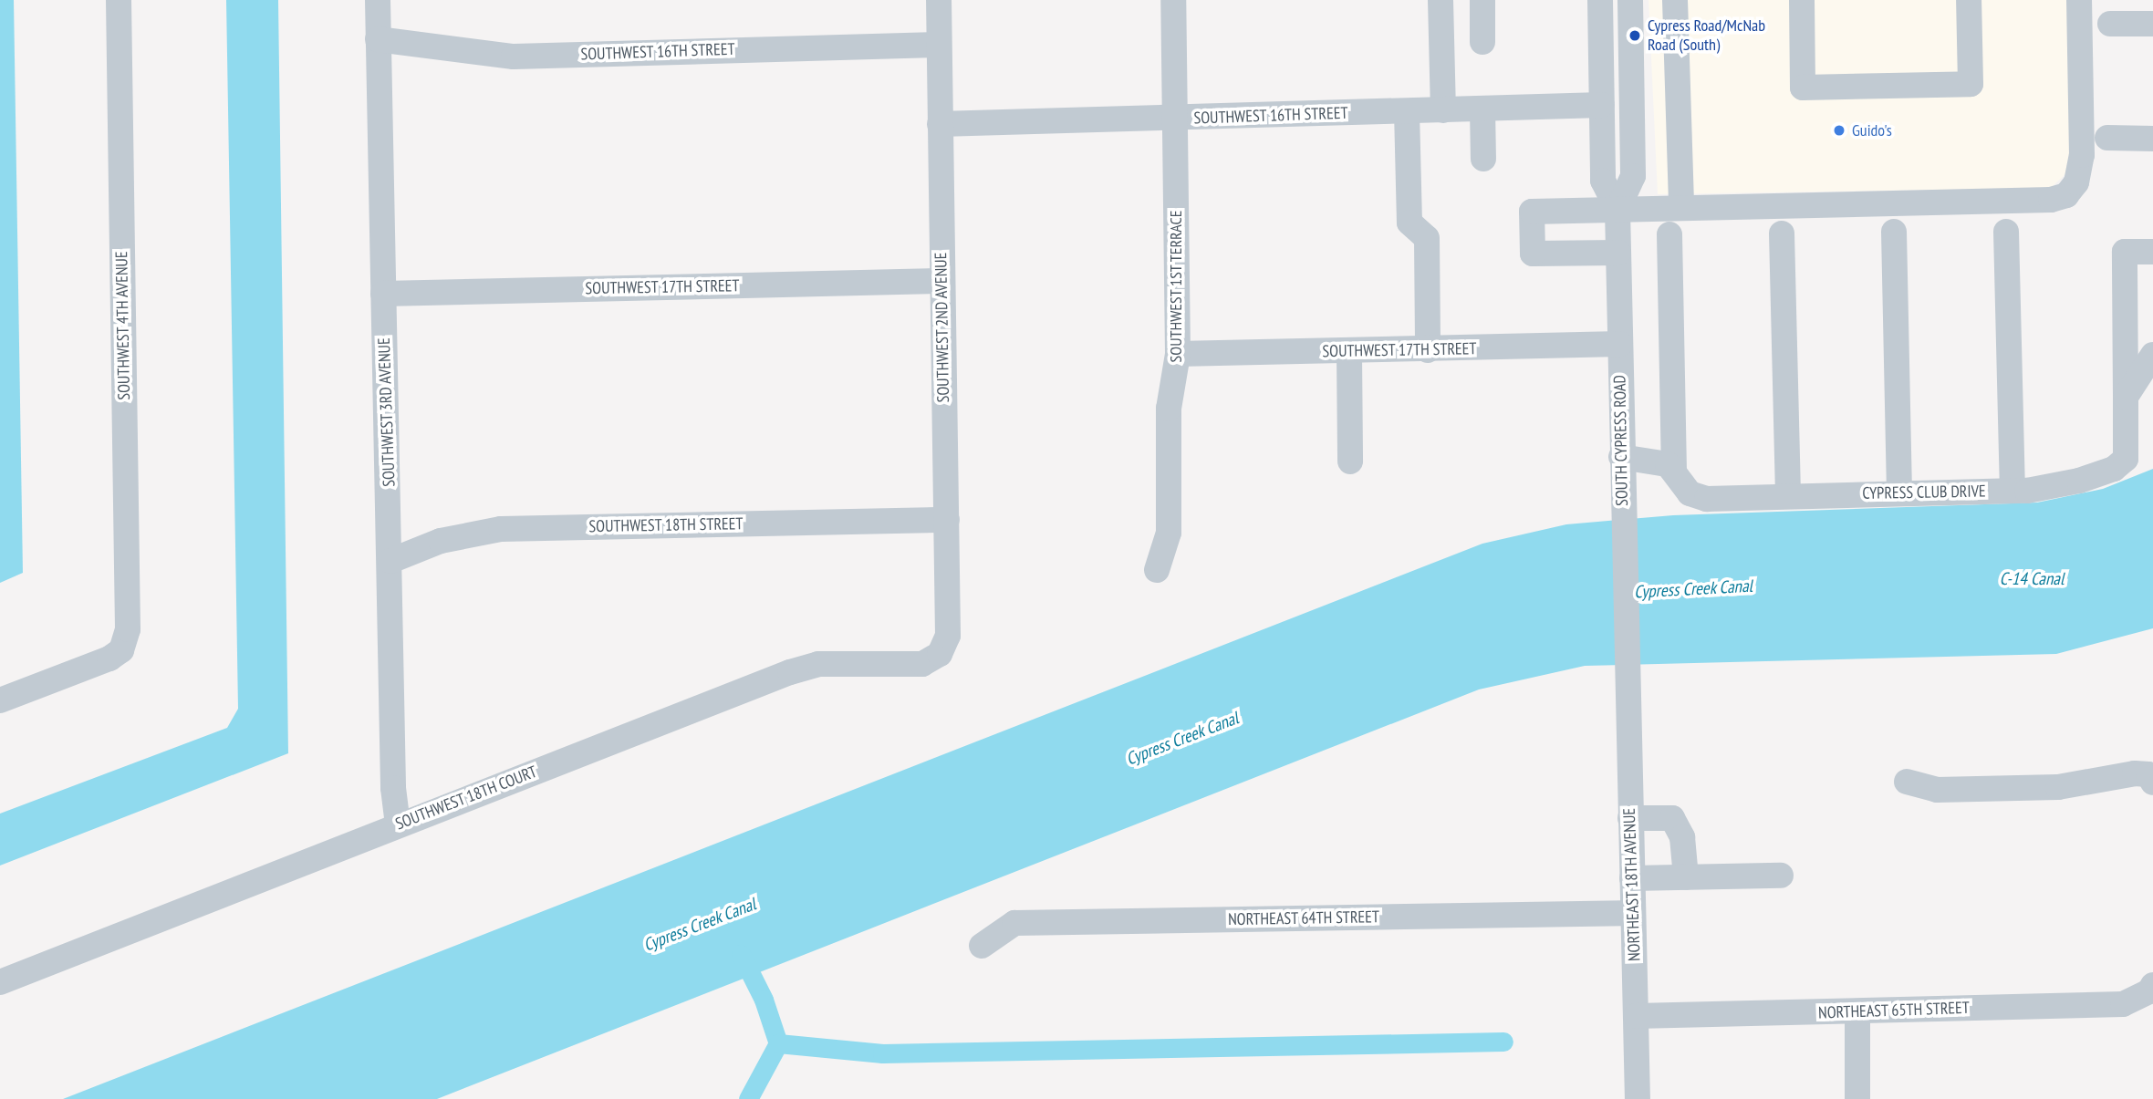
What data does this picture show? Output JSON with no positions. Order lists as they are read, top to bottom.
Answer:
{
  "streets": {
    "street": [
      "SOUTHWEST 16TH STREET",
      "SOUTHWEST 1ST TERRACE",
      "SOUTHWEST 17TH STREET",
      "SOUTHWEST 4TH AVENUE",
      "SOUTHWEST 2ND AVENUE",
      "SOUTHWEST 3RD AVENUE",
      "SOUTH CYPRESS ROAD",
      "CYPRESS CLUB DRIVE",
      "SOUTHWEST 18TH STREET",
      "SOUTHWEST 18TH COURT",
      "NORTHEAST 18TH AVENUE",
      "NORTHEAST 64TH STREET",
      "NORTHEAST 65TH STREET"
    ]
  },
  "crossings": [
    ["SOUTHWEST 16TH STREET", "SOUTHWEST 1ST TERRACE"],
    ["SOUTHWEST 16TH STREET", "SOUTHWEST 2ND AVENUE"],
    ["SOUTHWEST 16TH STREET", "SOUTHWEST 3RD AVENUE"],
    ["SOUTHWEST 16TH STREET", "SOUTH CYPRESS ROAD"],
    ["SOUTHWEST 1ST TERRACE", "SOUTHWEST 17TH STREET"],
    ["SOUTHWEST 17TH STREET", "SOUTHWEST 2ND AVENUE"],
    ["SOUTHWEST 17TH STREET", "SOUTHWEST 3RD AVENUE"],
    ["SOUTHWEST 17TH STREET", "SOUTH CYPRESS ROAD"],
    ["SOUTHWEST 2ND AVENUE", "SOUTHWEST 18TH STREET"],
    ["SOUTHWEST 2ND AVENUE", "SOUTHWEST 18TH COURT"],
    ["SOUTHWEST 3RD AVENUE", "SOUTHWEST 18TH STREET"],
    ["SOUTHWEST 3RD AVENUE", "SOUTHWEST 18TH COURT"],
    ["SOUTH CYPRESS ROAD", "CYPRESS CLUB DRIVE"],
    ["SOUTH CYPRESS ROAD", "NORTHEAST 18TH AVENUE"],
    ["NORTHEAST 18TH AVENUE", "NORTHEAST 64TH STREET"],
    ["NORTHEAST 18TH AVENUE", "NORTHEAST 65TH STREET"]
  ],
  "water": ["C-14 Canal", "Cypress Creek Canal"],
  "places": ["Cypress Road/McNab Road (South)", "Guido's"]
}
